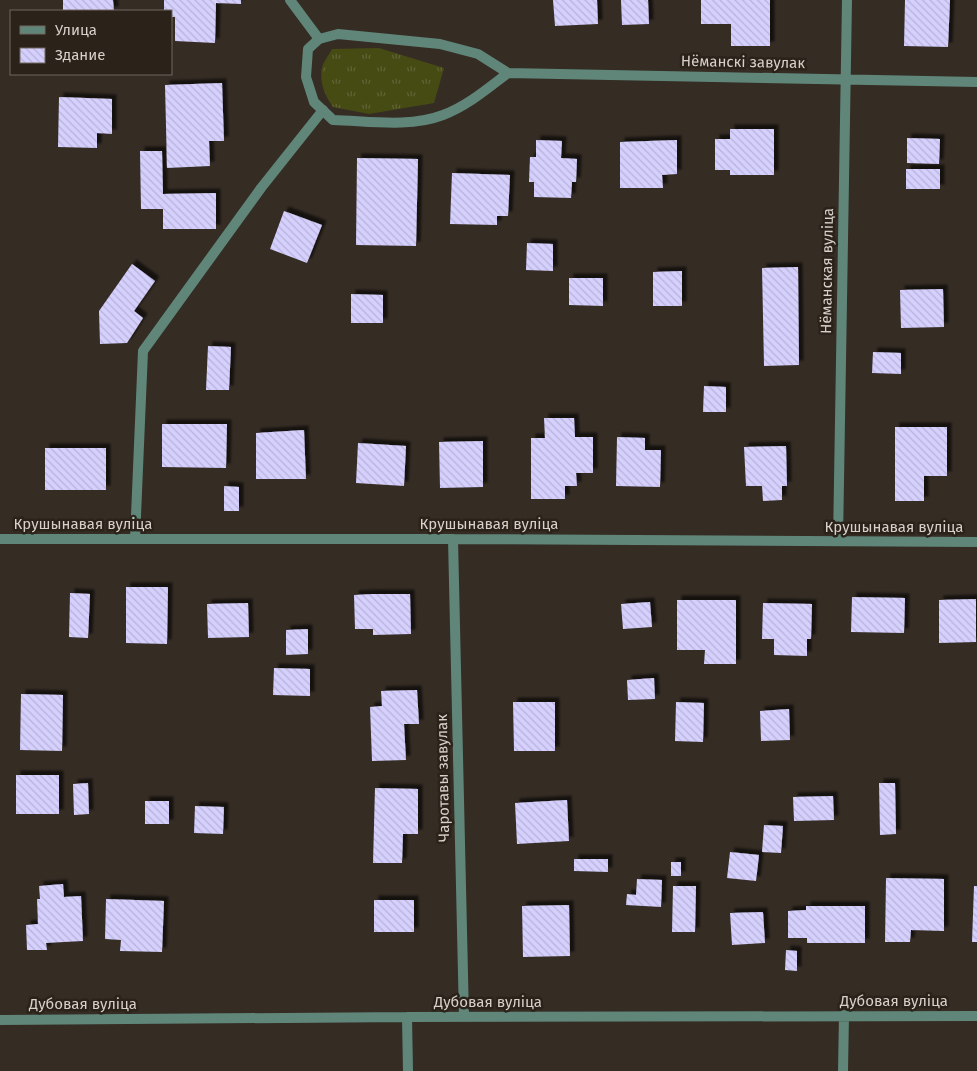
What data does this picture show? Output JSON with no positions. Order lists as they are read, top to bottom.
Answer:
{
  "streets": {
    "street": [
      "Нёманскі завулак",
      "Нёманская вуліца",
      "Крушынавая вуліца",
      "Чаротавы завулак",
      "Дубовая вуліца"
    ]
  },
  "crossings": [
    ["Нёманскі завулак", "Нёманская вуліца"],
    ["Нёманская вуліца", "Крушынавая вуліца"],
    ["Крушынавая вуліца", "Чаротавы завулак"],
    ["Чаротавы завулак", "Дубовая вуліца"]
  ],
  "legend": ["Улица", "Здание"]
}
